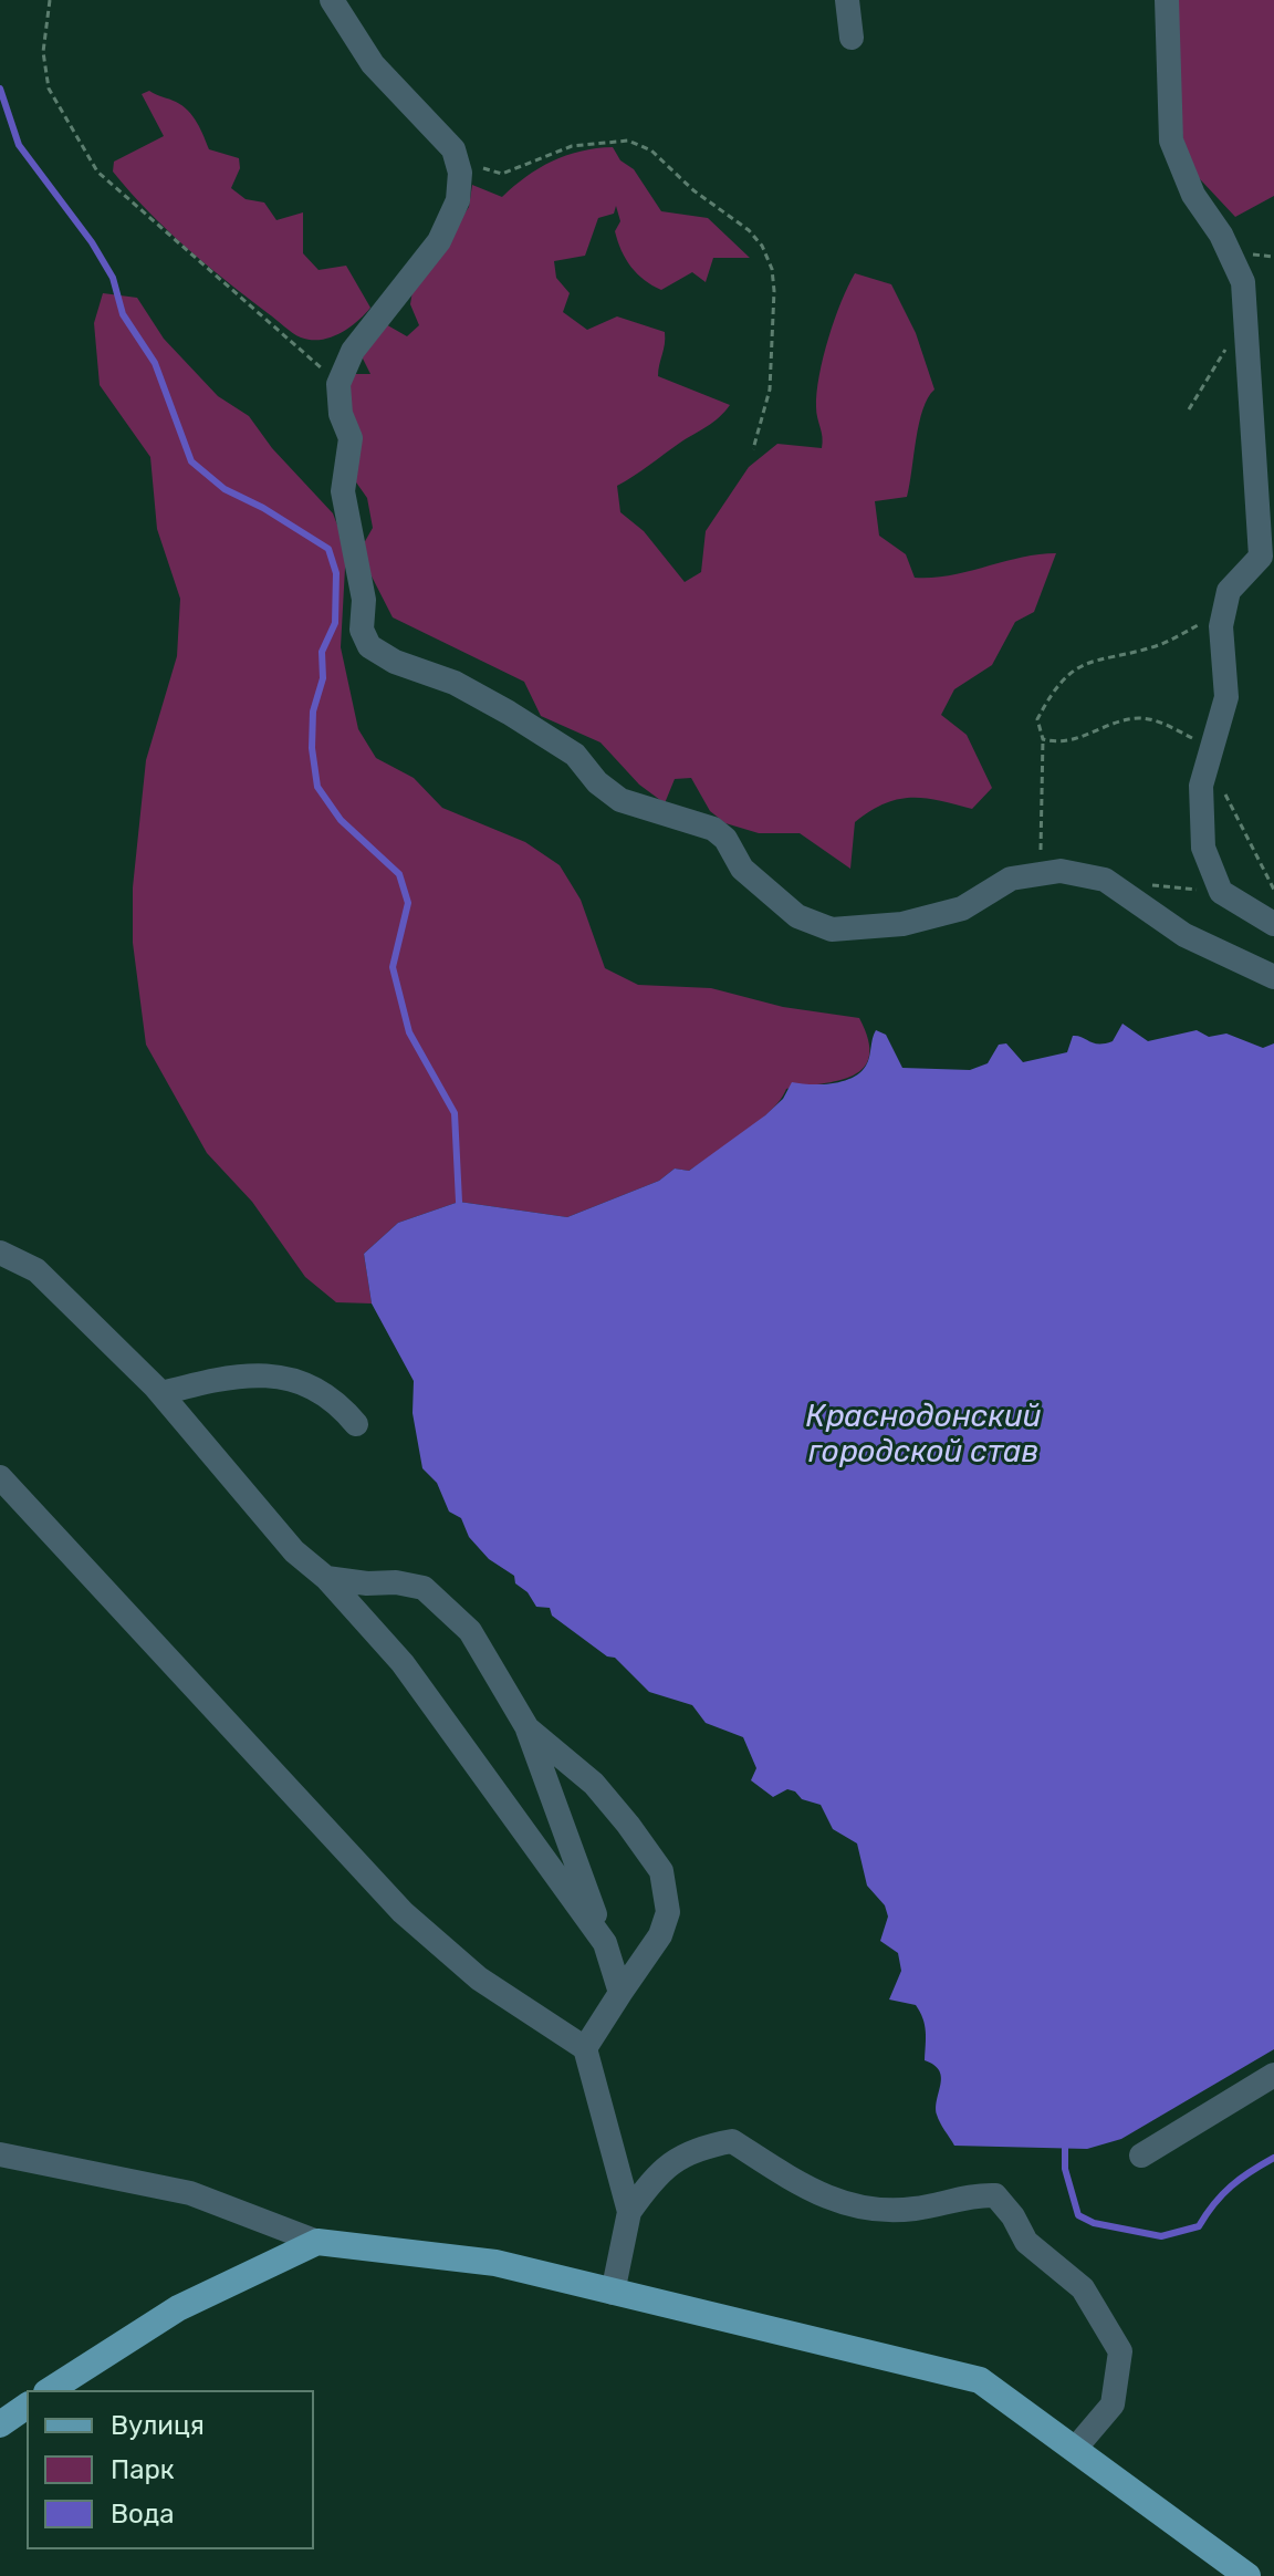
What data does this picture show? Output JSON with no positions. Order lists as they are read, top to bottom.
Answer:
{
  "water": ["Краснодонский городской став"],
  "legend": ["Вулиця", "Парк", "Вода"]
}
